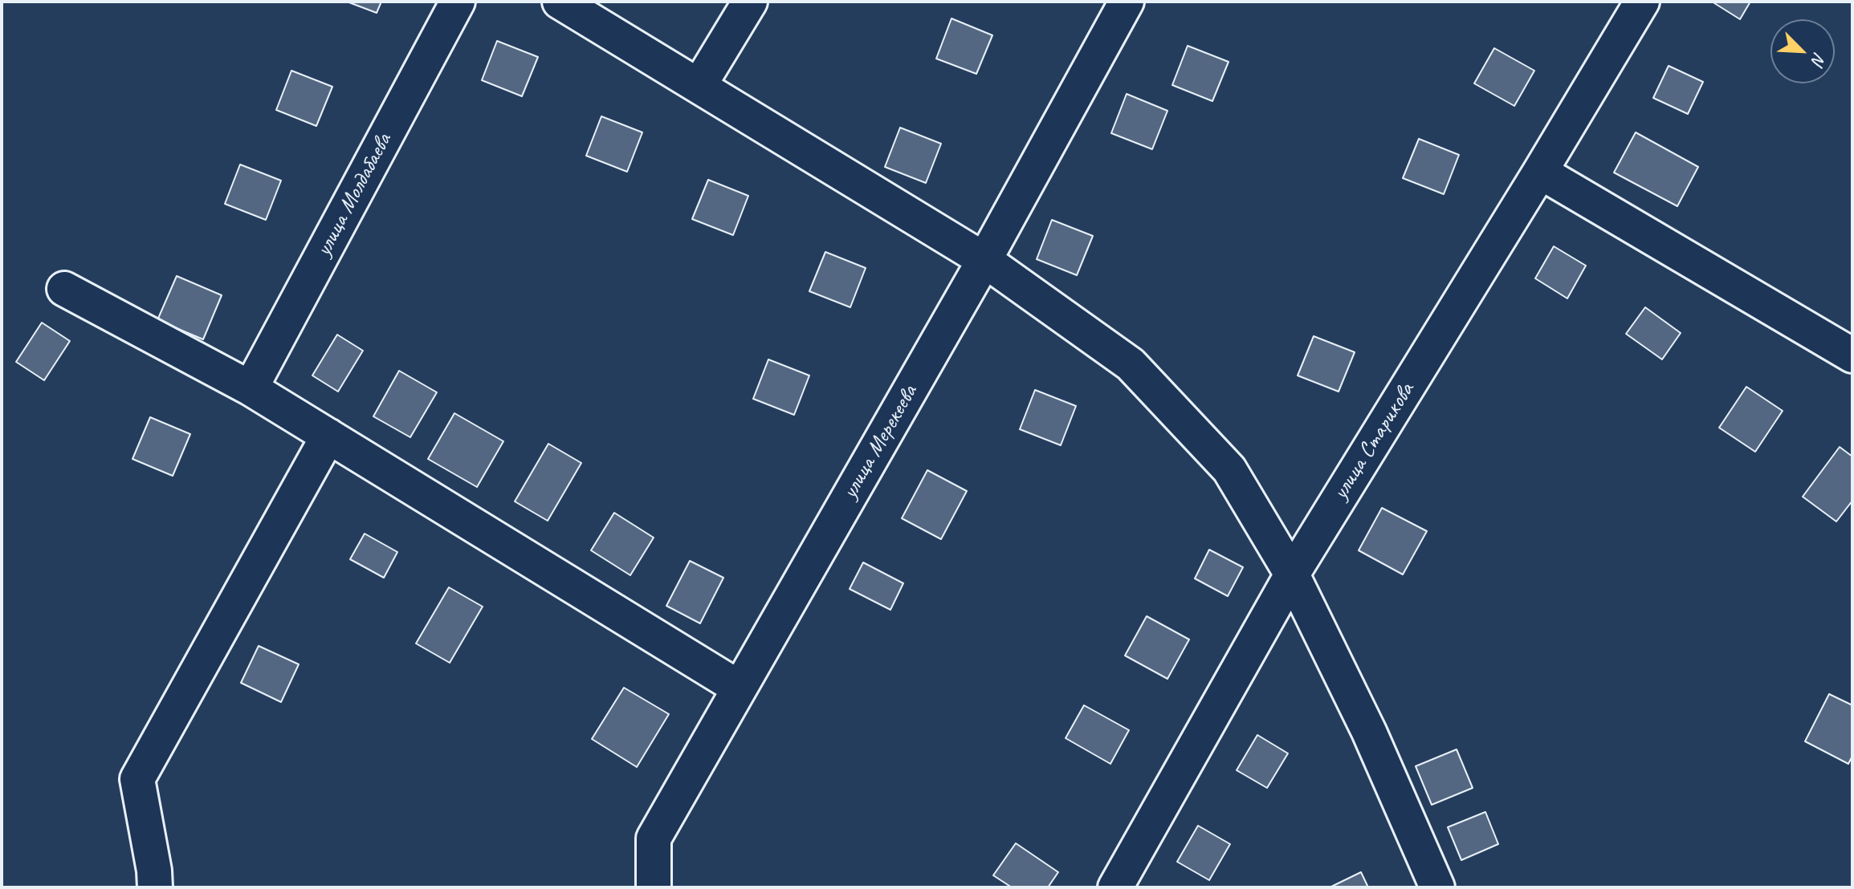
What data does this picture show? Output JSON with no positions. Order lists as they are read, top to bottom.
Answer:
{
  "streets": {
    "street": ["улица Молдабаева", "улица Старикова", "улица Мерекеева"]
  },
  "north": "bottom right"
}
